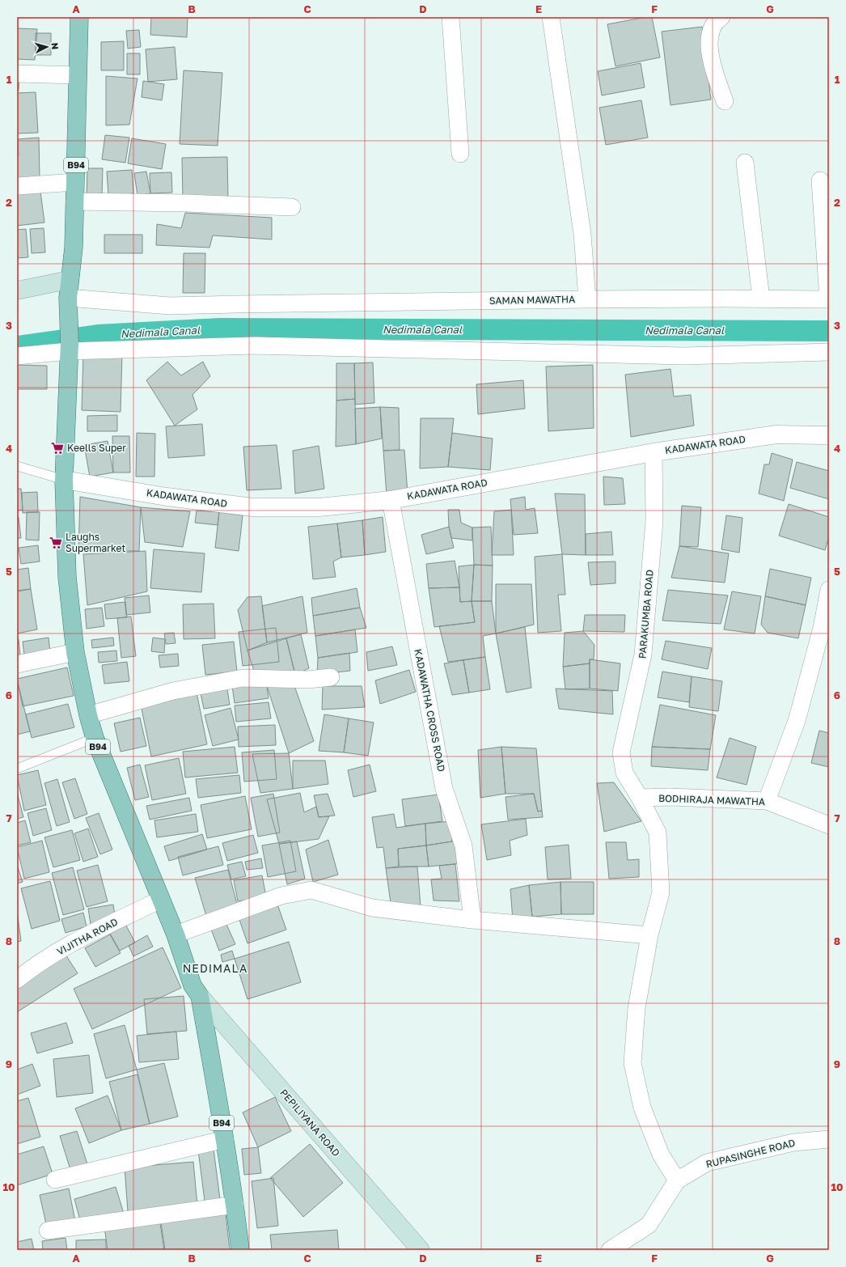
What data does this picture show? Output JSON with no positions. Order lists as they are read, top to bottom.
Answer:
{
  "streets": {
    "main road": ["B94", "PEPILIYANA ROAD"],
    "street": [
      "SAMAN MAWATHA",
      "KADAWATA ROAD",
      "PARAKUMBA ROAD",
      "KADAWATHA CROSS ROAD",
      "BODHIRAJA MAWATHA",
      "VIJITHA ROAD",
      "RUPASINGHE ROAD"
    ]
  },
  "crossings": [
    ["B94", "SAMAN MAWATHA"],
    ["B94", "KADAWATA ROAD"],
    ["B94", "VIJITHA ROAD"],
    ["B94", "PEPILIYANA ROAD"],
    ["KADAWATA ROAD", "PARAKUMBA ROAD"],
    ["KADAWATA ROAD", "KADAWATHA CROSS ROAD"],
    ["PARAKUMBA ROAD", "BODHIRAJA MAWATHA"]
  ],
  "districts": ["NEDIMALA"],
  "water": ["Nedimala Canal"],
  "places": {
    "supermarket": ["Keells Super", "Laughs Supermarket"]
  },
  "north": "right",
  "grid": {
    "columns": [
      "A",
      "B",
      "C",
      "D",
      "E",
      "F",
      "G"
    ],
    "rows": [
      "1",
      "2",
      "3",
      "4",
      "5",
      "6",
      "7",
      "8",
      "9",
      "10"
    ]
  }
}
